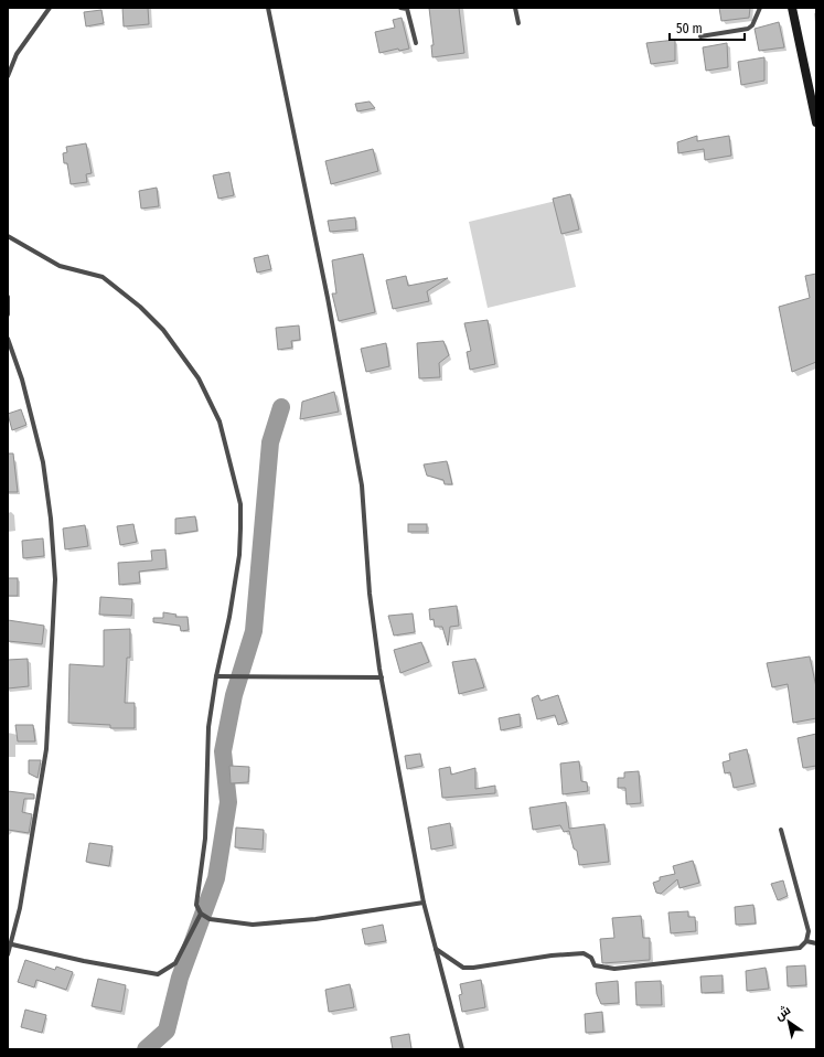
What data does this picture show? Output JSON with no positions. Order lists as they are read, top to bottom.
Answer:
{
  "scale_bar": "50 m",
  "north": "top left"
}
